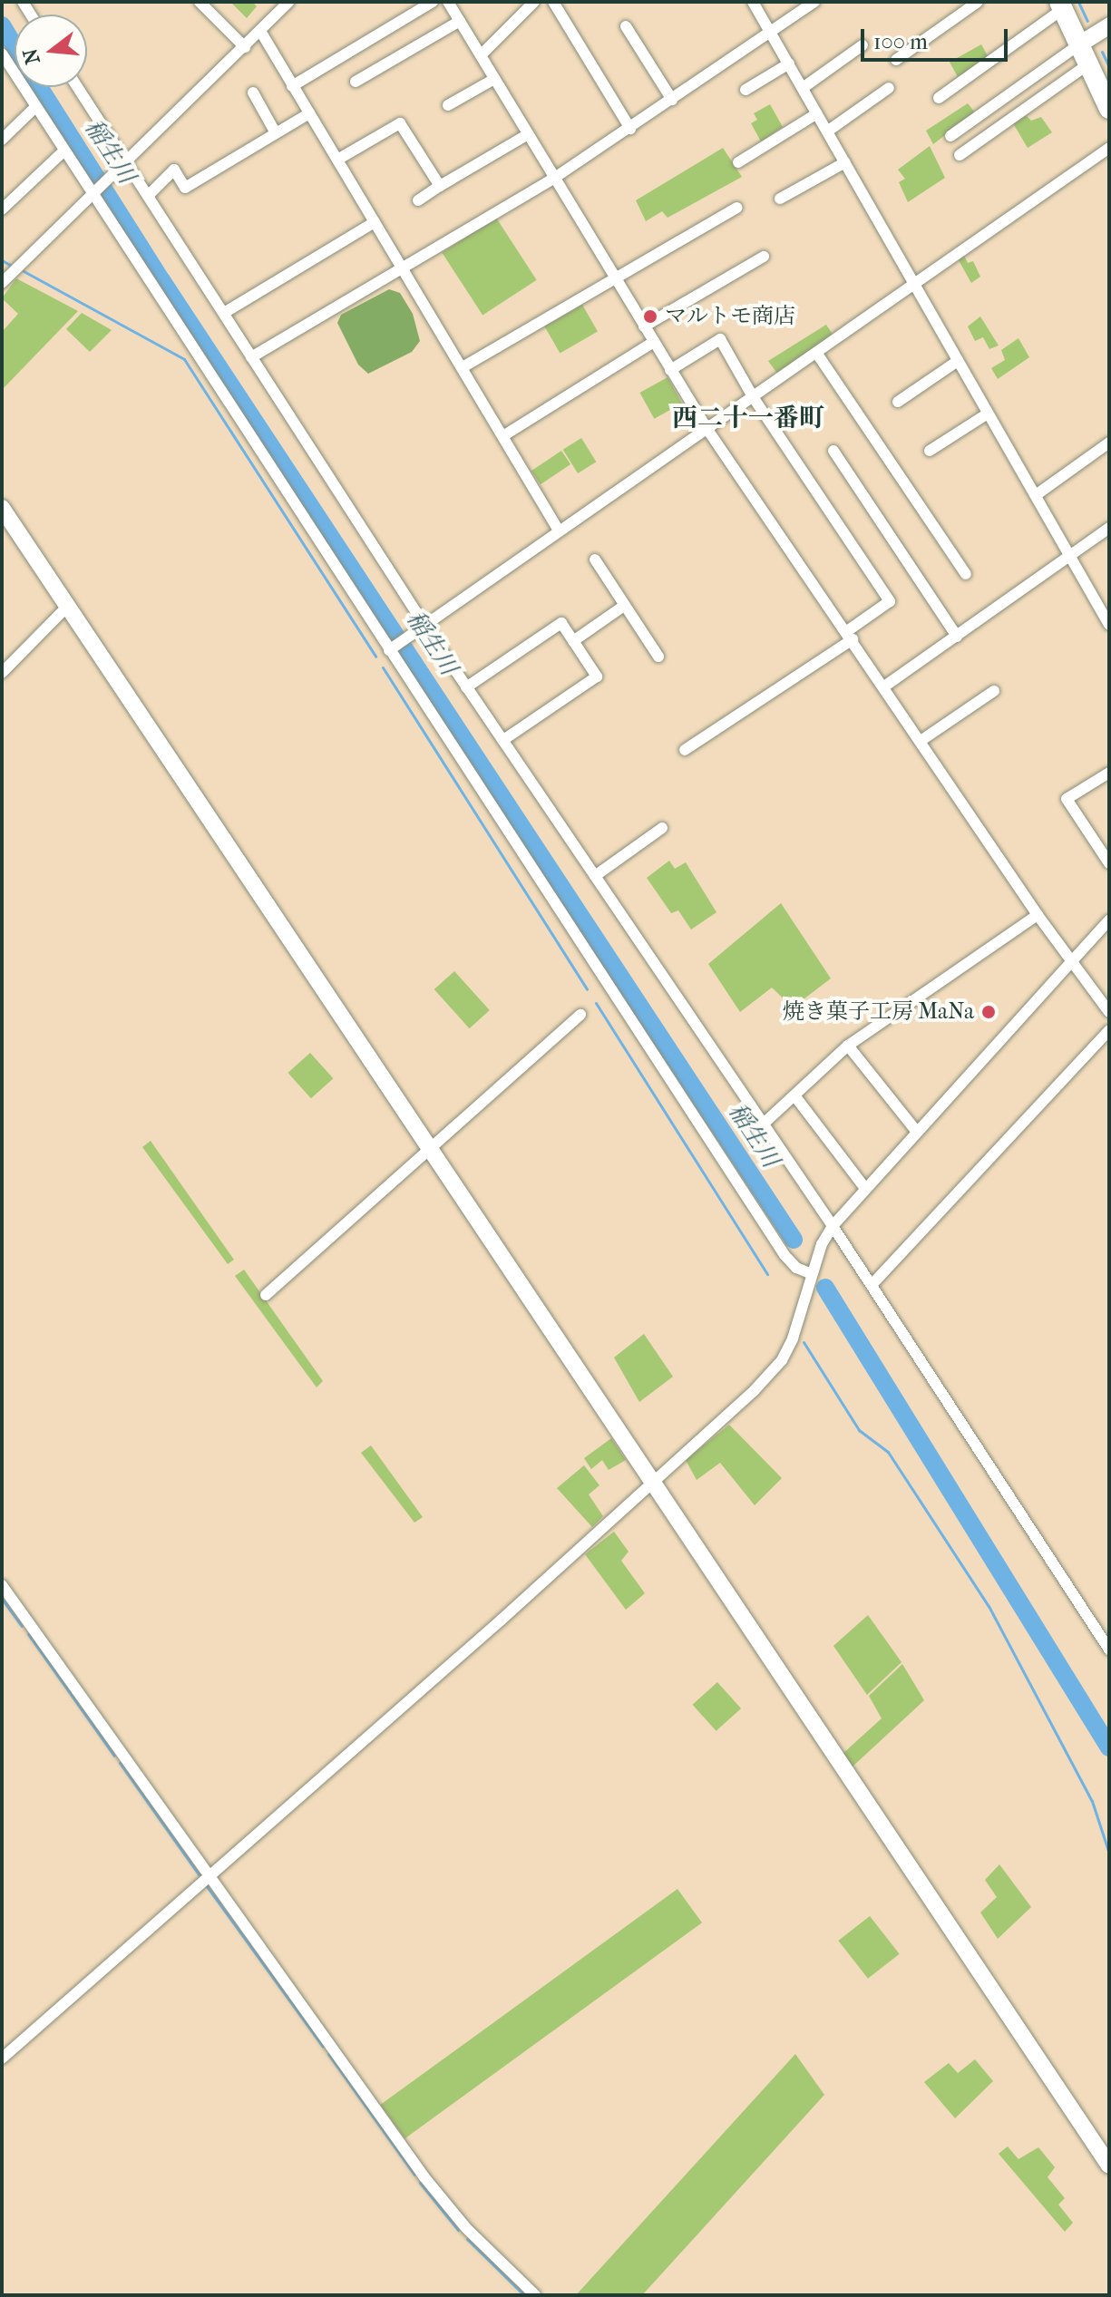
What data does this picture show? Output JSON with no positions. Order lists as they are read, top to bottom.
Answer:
{
  "districts": ["西二十一番町"],
  "water": ["稲生川"],
  "places": ["マルトモ商店", "焼き菓子工房 MaNa"],
  "scale_bar": "100 m",
  "north": "left"
}
